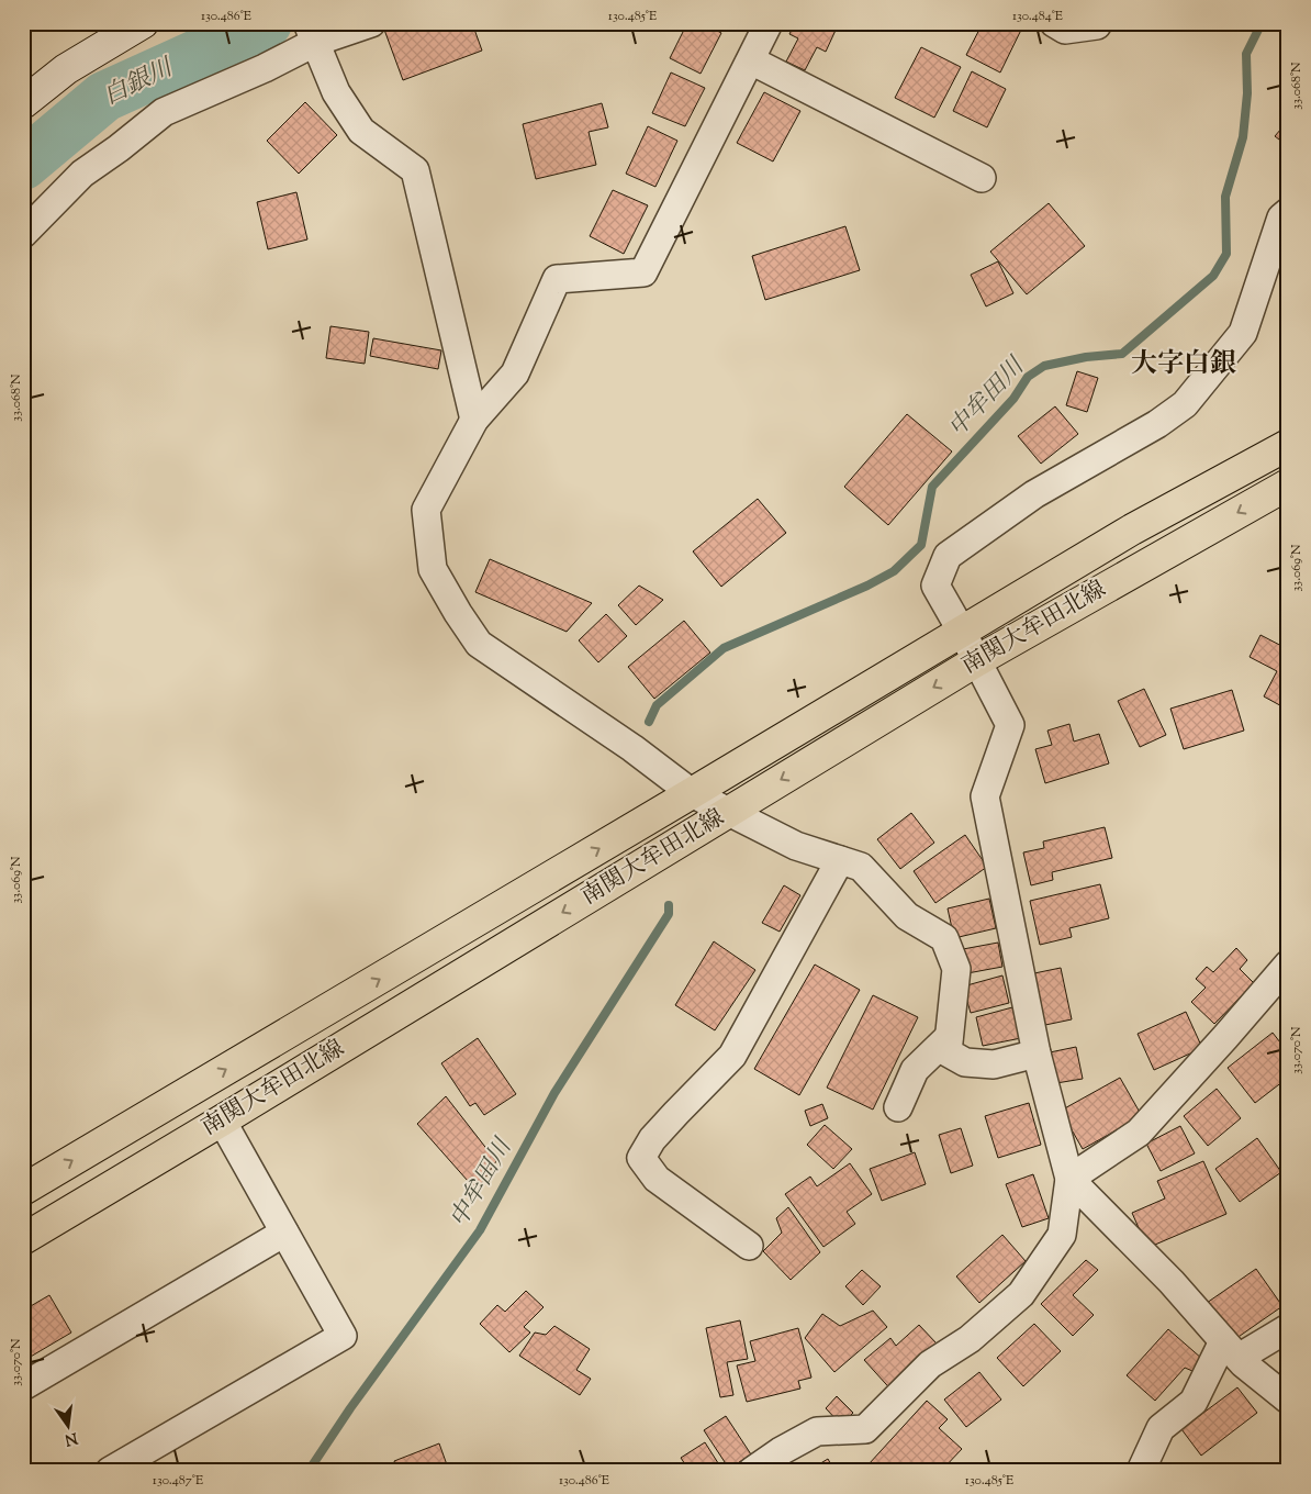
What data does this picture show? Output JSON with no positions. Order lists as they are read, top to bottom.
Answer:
{
  "streets": {
    "main road": ["南関大牟田北線"]
  },
  "districts": ["大字白銀"],
  "water": ["白銀川", "中牟田川"],
  "north": "bottom",
  "coordinates": [
    "130.486°E",
    "130.485°E",
    "130.484°E",
    "33.068°N",
    "33.069°N",
    "33.070°N",
    "130.487°E"
  ]
}
